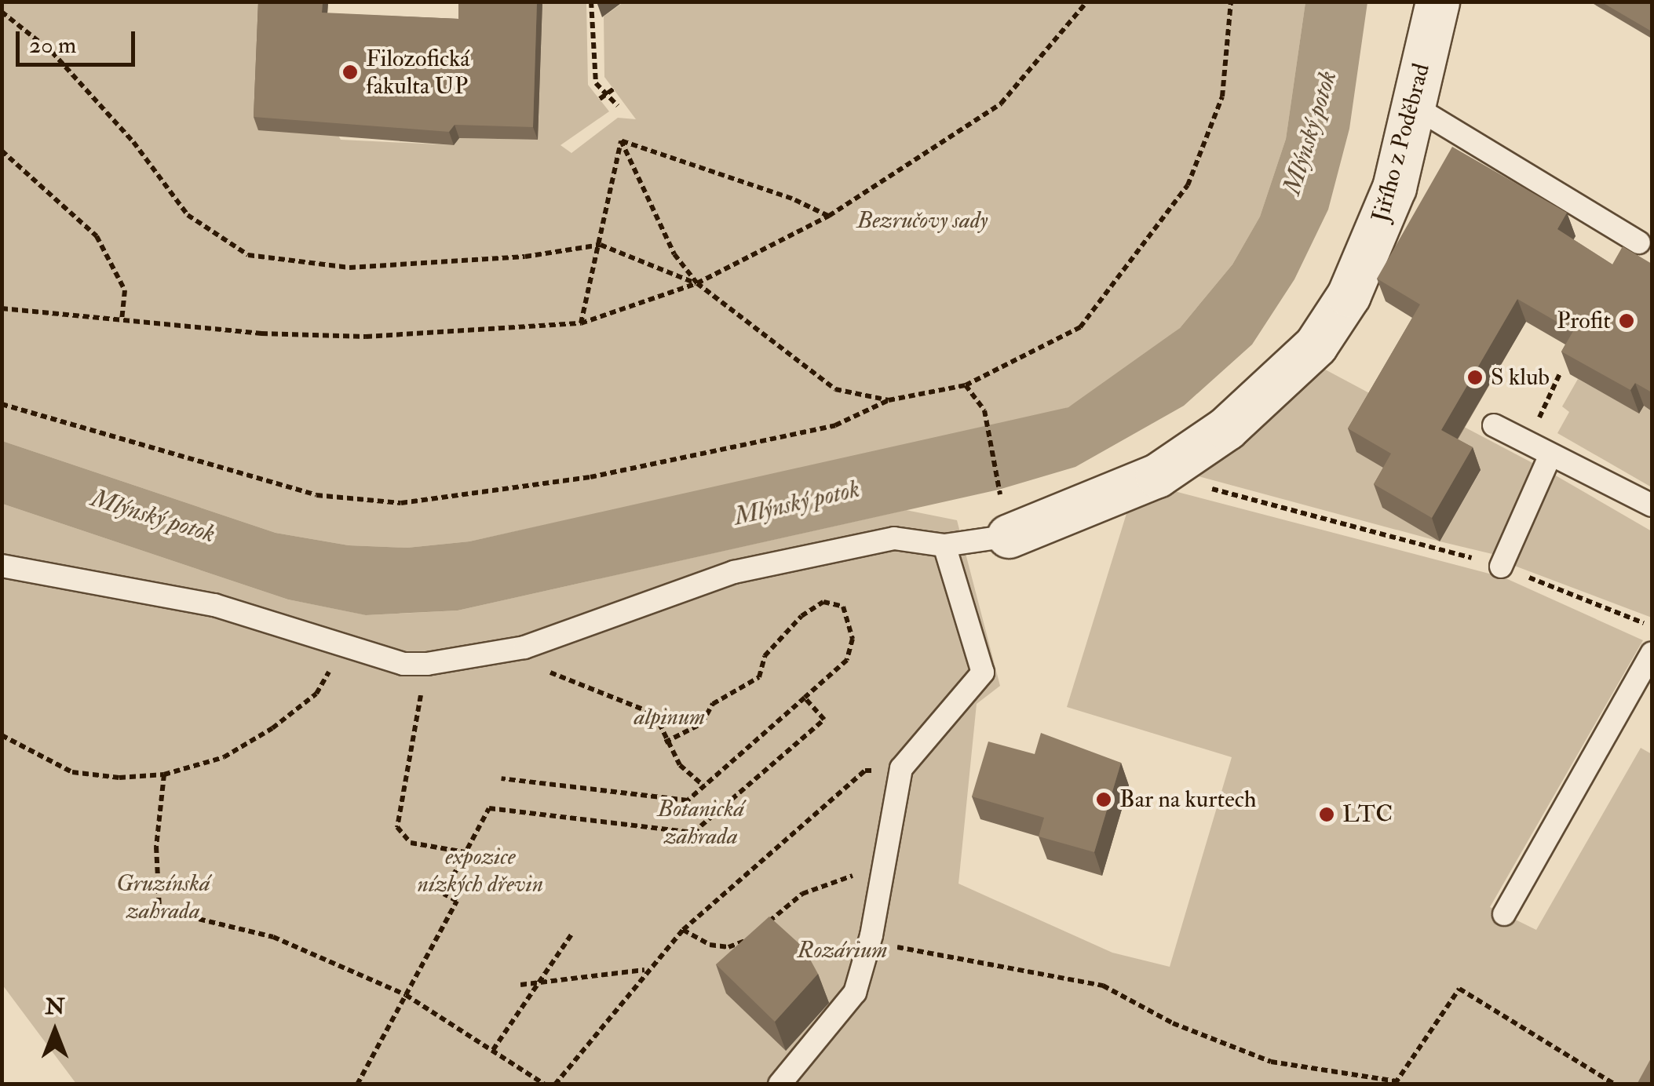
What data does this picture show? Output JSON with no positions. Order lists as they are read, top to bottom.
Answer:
{
  "streets": {
    "street": ["Jiřího z Poděbrad"]
  },
  "water": ["Mlýnský potok"],
  "parks": [
    "Bezručovy sady",
    "alpinum",
    "Botanická zahrada",
    "expozice nízkých dřevin",
    "Gruzínská zahrada",
    "Rozárium"
  ],
  "places": [
    "Filozofická fakulta UP",
    "Profit",
    "S klub",
    "Bar na kurtech",
    "LTC"
  ],
  "scale_bar": "20 m",
  "north": "top"
}
